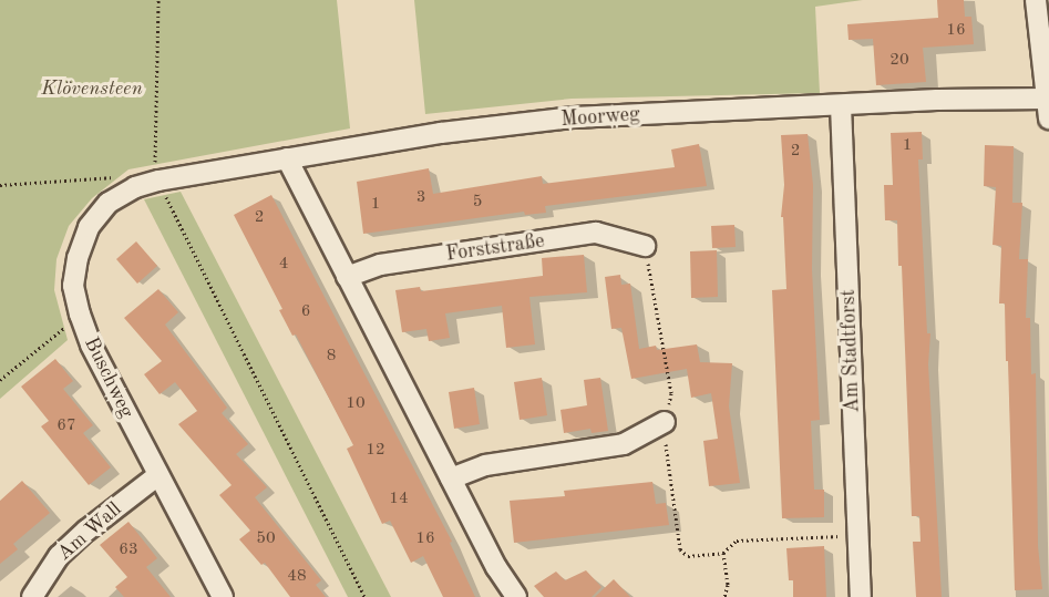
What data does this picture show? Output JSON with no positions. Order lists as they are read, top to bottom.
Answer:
{
  "streets": {
    "street": [
      "Moorweg",
      "Forststraße",
      "Am Stadtforst",
      "Buschweg",
      "Am Wall"
    ]
  },
  "crossings": [
    ["Moorweg", "Am Stadtforst"],
    ["Moorweg", "Buschweg"],
    ["Buschweg", "Am Wall"]
  ],
  "parks": ["Klövensteen"],
  "house_numbers": [
    "16",
    "20",
    "1",
    "2",
    "3",
    "5",
    "1",
    "2",
    "4",
    "6",
    "8",
    "10",
    "67",
    "12",
    "14",
    "50",
    "16",
    "63",
    "48"
  ]
}
